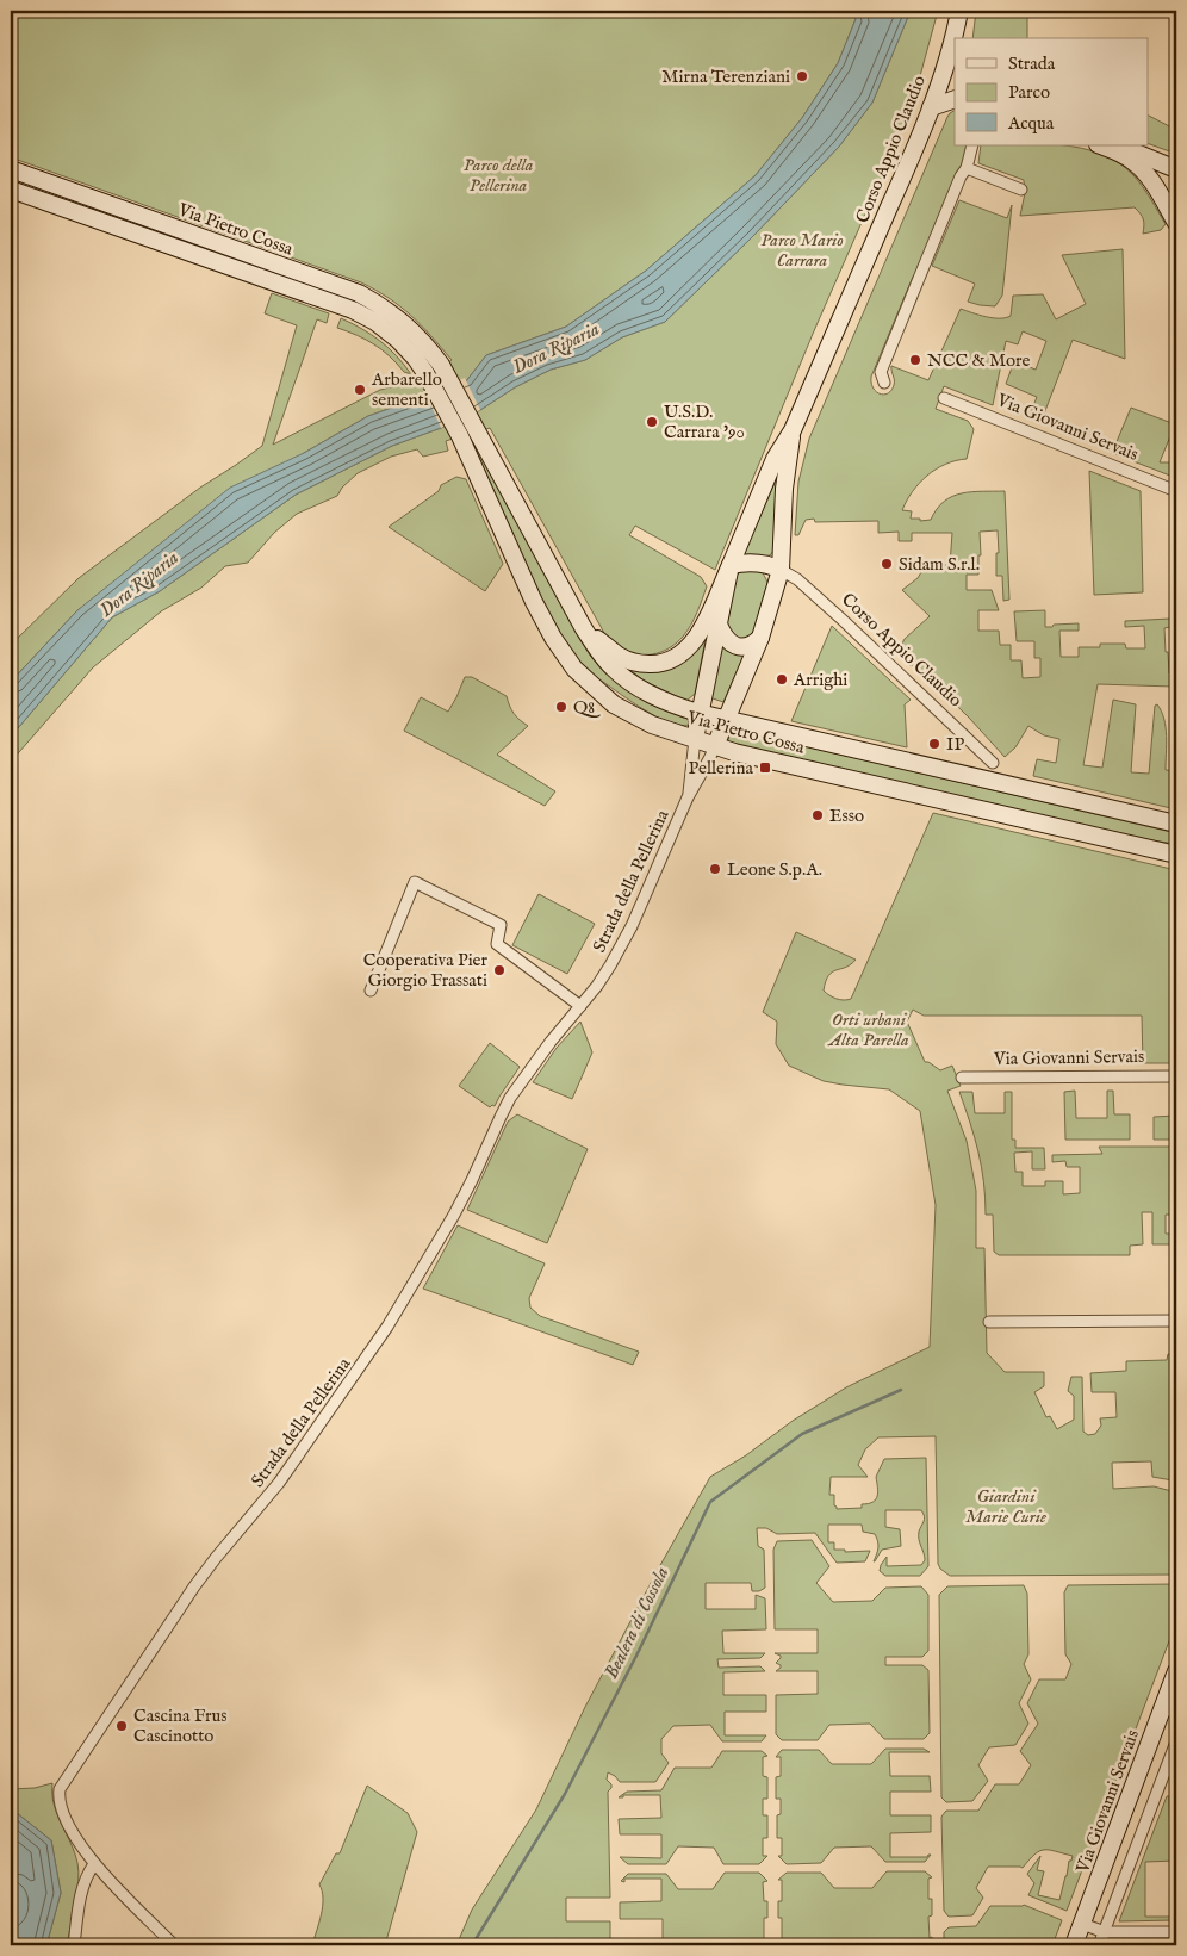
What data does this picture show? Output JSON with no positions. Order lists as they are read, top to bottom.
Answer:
{
  "streets": {
    "main road": ["Corso Appio Claudio", "Via Pietro Cossa", "Via Giovanni Servais"],
    "street": ["Strada della Pellerina"]
  },
  "crossings": [
    ["Corso Appio Claudio", "Via Pietro Cossa"],
    ["Corso Appio Claudio", "Strada della Pellerina"],
    ["Via Pietro Cossa", "Strada della Pellerina"]
  ],
  "water": ["Dora Riparia", "Bealera di Cossola"],
  "parks": [
    "Parco della Pellerina",
    "Parco Mario Carrara",
    "Orti urbani Alta Parella",
    "Giardini Marie Curie"
  ],
  "places": {
    "other": [
      "Mirna Terenziani",
      "NCC & More",
      "Arbarello sementi",
      "U.S.D. Carrara '90",
      "Sidam S.r.l.",
      "Arrighi",
      "Q8",
      "IP",
      "Esso",
      "Leone S.p.A.",
      "Cooperativa Pier Giorgio Frassati",
      "Cascina Frus Cascinotto"
    ],
    "transit": ["Pellerina"]
  },
  "legend": ["Strada", "Parco", "Acqua"]
}
